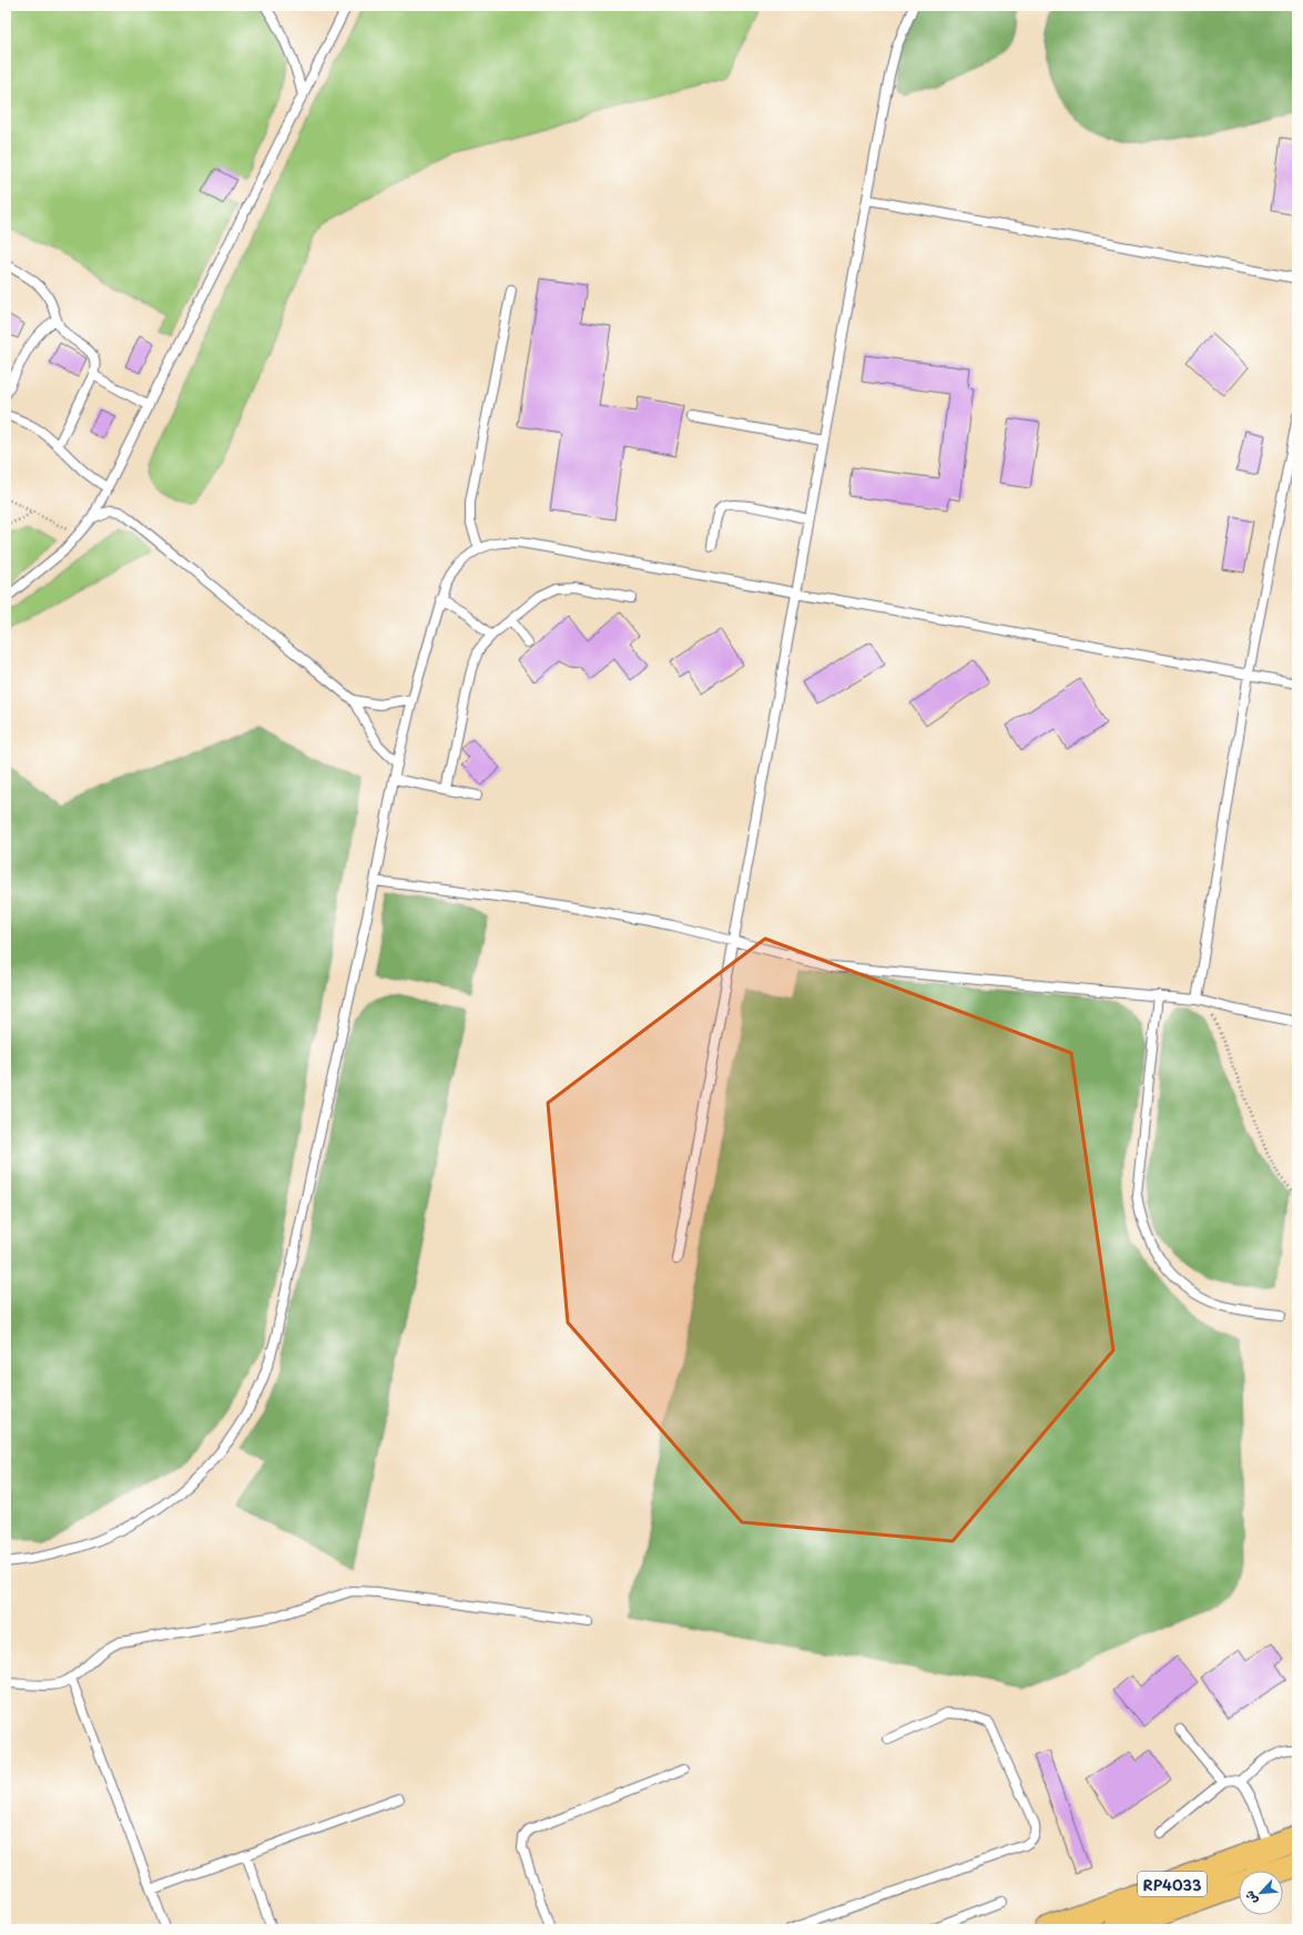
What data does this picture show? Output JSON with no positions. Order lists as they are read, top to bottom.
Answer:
{
  "streets": {
    "main road": ["RP4033"]
  },
  "north": "bottom left"
}
